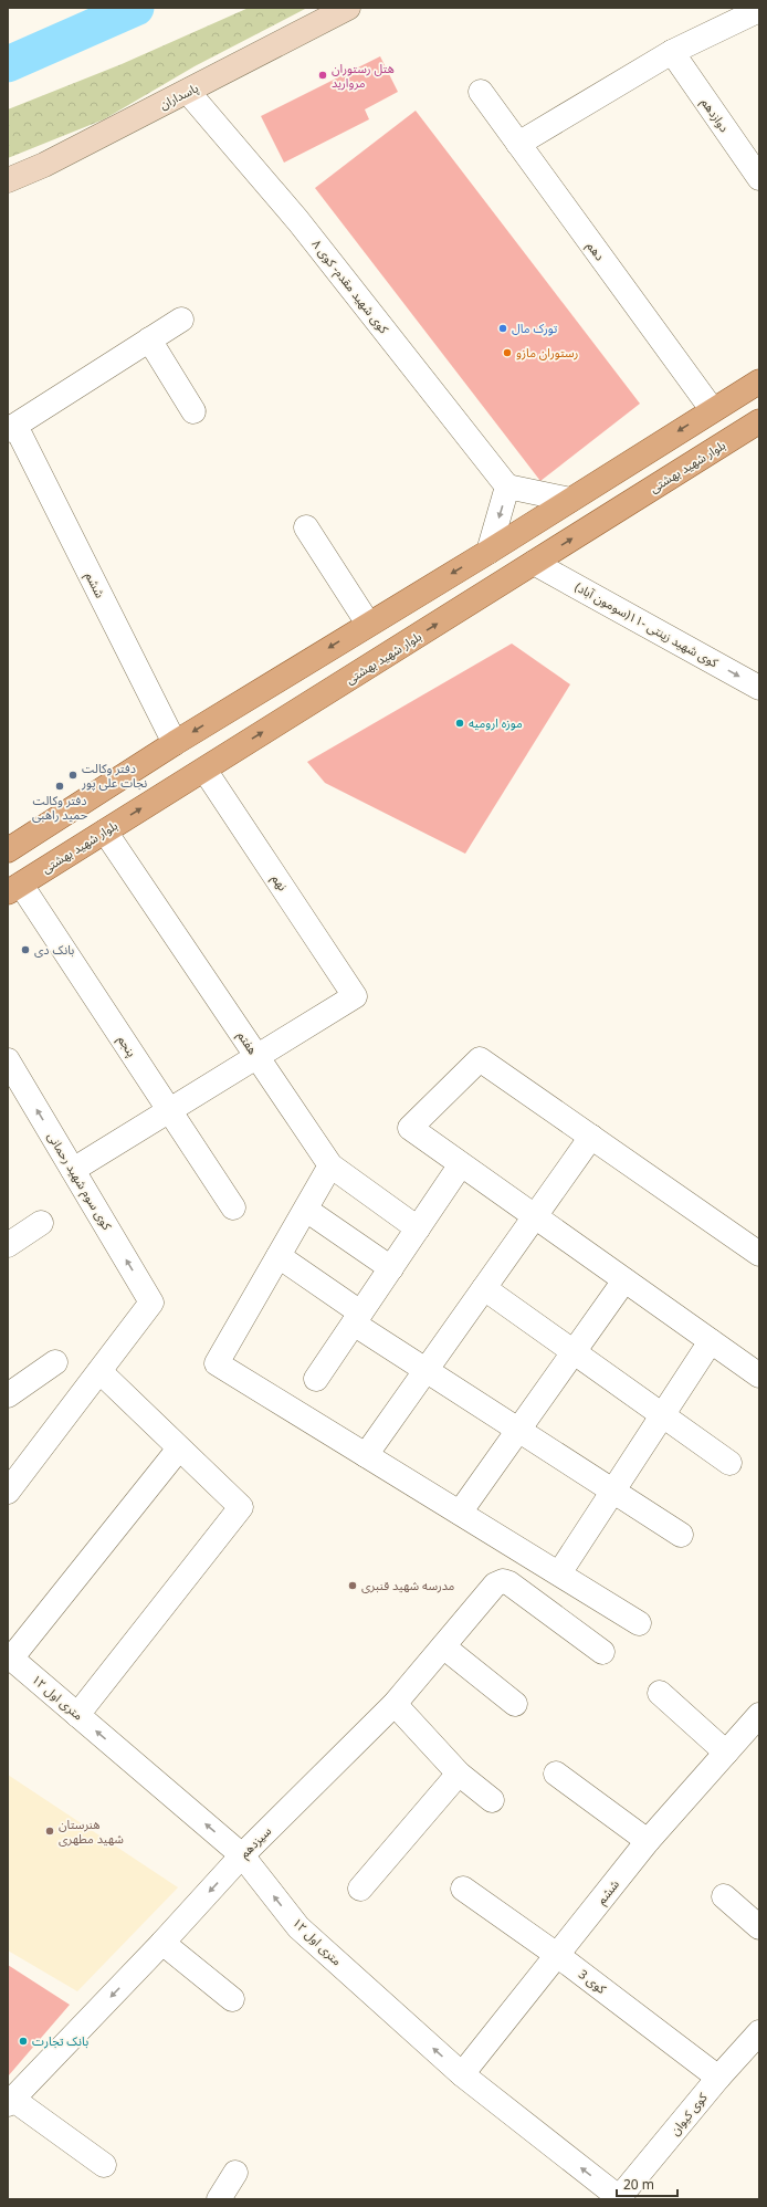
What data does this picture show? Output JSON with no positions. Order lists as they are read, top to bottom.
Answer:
{
  "streets": {
    "main road": ["پاسداران", "بلوار شهید بهشتی"],
    "street": [
      "دوازدهم",
      "دهم",
      "کوی شهید مقدم- کوی ۸",
      "ششم",
      "کوی شهید زینتی -۱۱(سومون آباد)",
      "نهم",
      "هفتم",
      "پنجم",
      "کوی سوم شهید رحمانی",
      "۱۲ متری اول",
      "سیزدهم",
      "کوی 3",
      "کوی کیوان"
    ]
  },
  "crossings": [
    ["پاسداران", "کوی شهید مقدم- کوی ۸"],
    ["بلوار شهید بهشتی", "کوی شهید زینتی -۱۱(سومون آباد)"],
    ["بلوار شهید بهشتی", "نهم"],
    ["بلوار شهید بهشتی", "هفتم"],
    ["بلوار شهید بهشتی", "پنجم"],
    ["ششم", "۱۲ متری اول"],
    ["ششم", "کوی 3"],
    ["نهم", "هفتم"],
    ["۱۲ متری اول", "سیزدهم"],
    ["۱۲ متری اول", "کوی کیوان"],
    ["کوی 3", "کوی کیوان"]
  ],
  "one_way": [
    "کوی شهید زینتی -۱۱(سومون آباد)",
    "کوی سوم شهید رحمانی",
    "۱۲ متری اول",
    "سیزدهم"
  ],
  "places": [
    "هتل رستوران مروارید",
    "تورک مال",
    "رستوران مازو",
    "موزه ارومیه",
    "دفتر وکالت نجات علی پور",
    "دفتر وکالت حمید راهبی",
    "بانک دی",
    "مدرسه شهید قنبری",
    "هنرستان شهید مطهری",
    "بانک تجارت"
  ],
  "scale_bar": "20 m"
}
